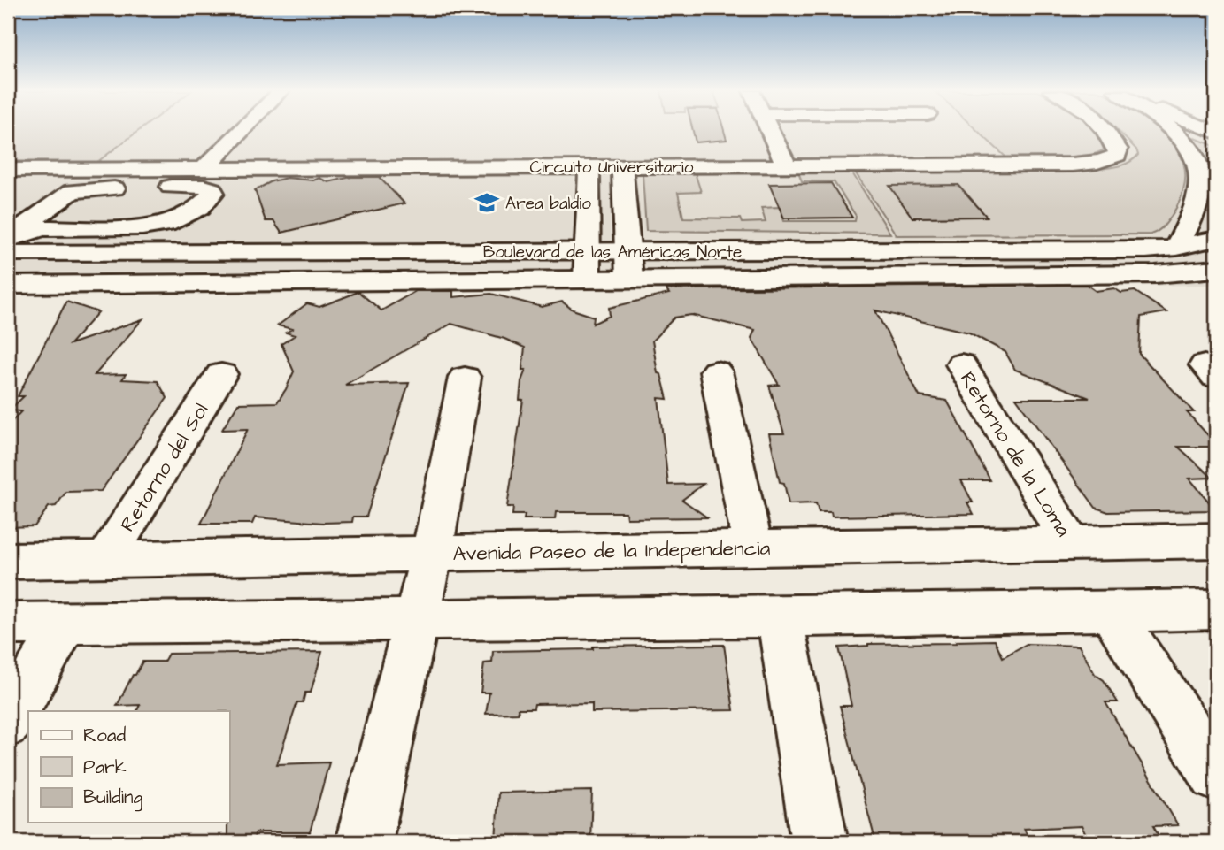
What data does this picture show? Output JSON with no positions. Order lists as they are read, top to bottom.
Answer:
{
  "streets": {
    "street": [
      "Circuito Universitario",
      "Boulevard de las Américas Norte",
      "Retorno de la Loma",
      "Retorno del Sol",
      "Avenida Paseo de la Independencia"
    ]
  },
  "crossings": [
    ["Retorno de la Loma", "Avenida Paseo de la Independencia"],
    ["Retorno del Sol", "Avenida Paseo de la Independencia"]
  ],
  "places": {
    "school or university": ["Area baldio"]
  },
  "legend": ["Road", "Park", "Building"]
}
